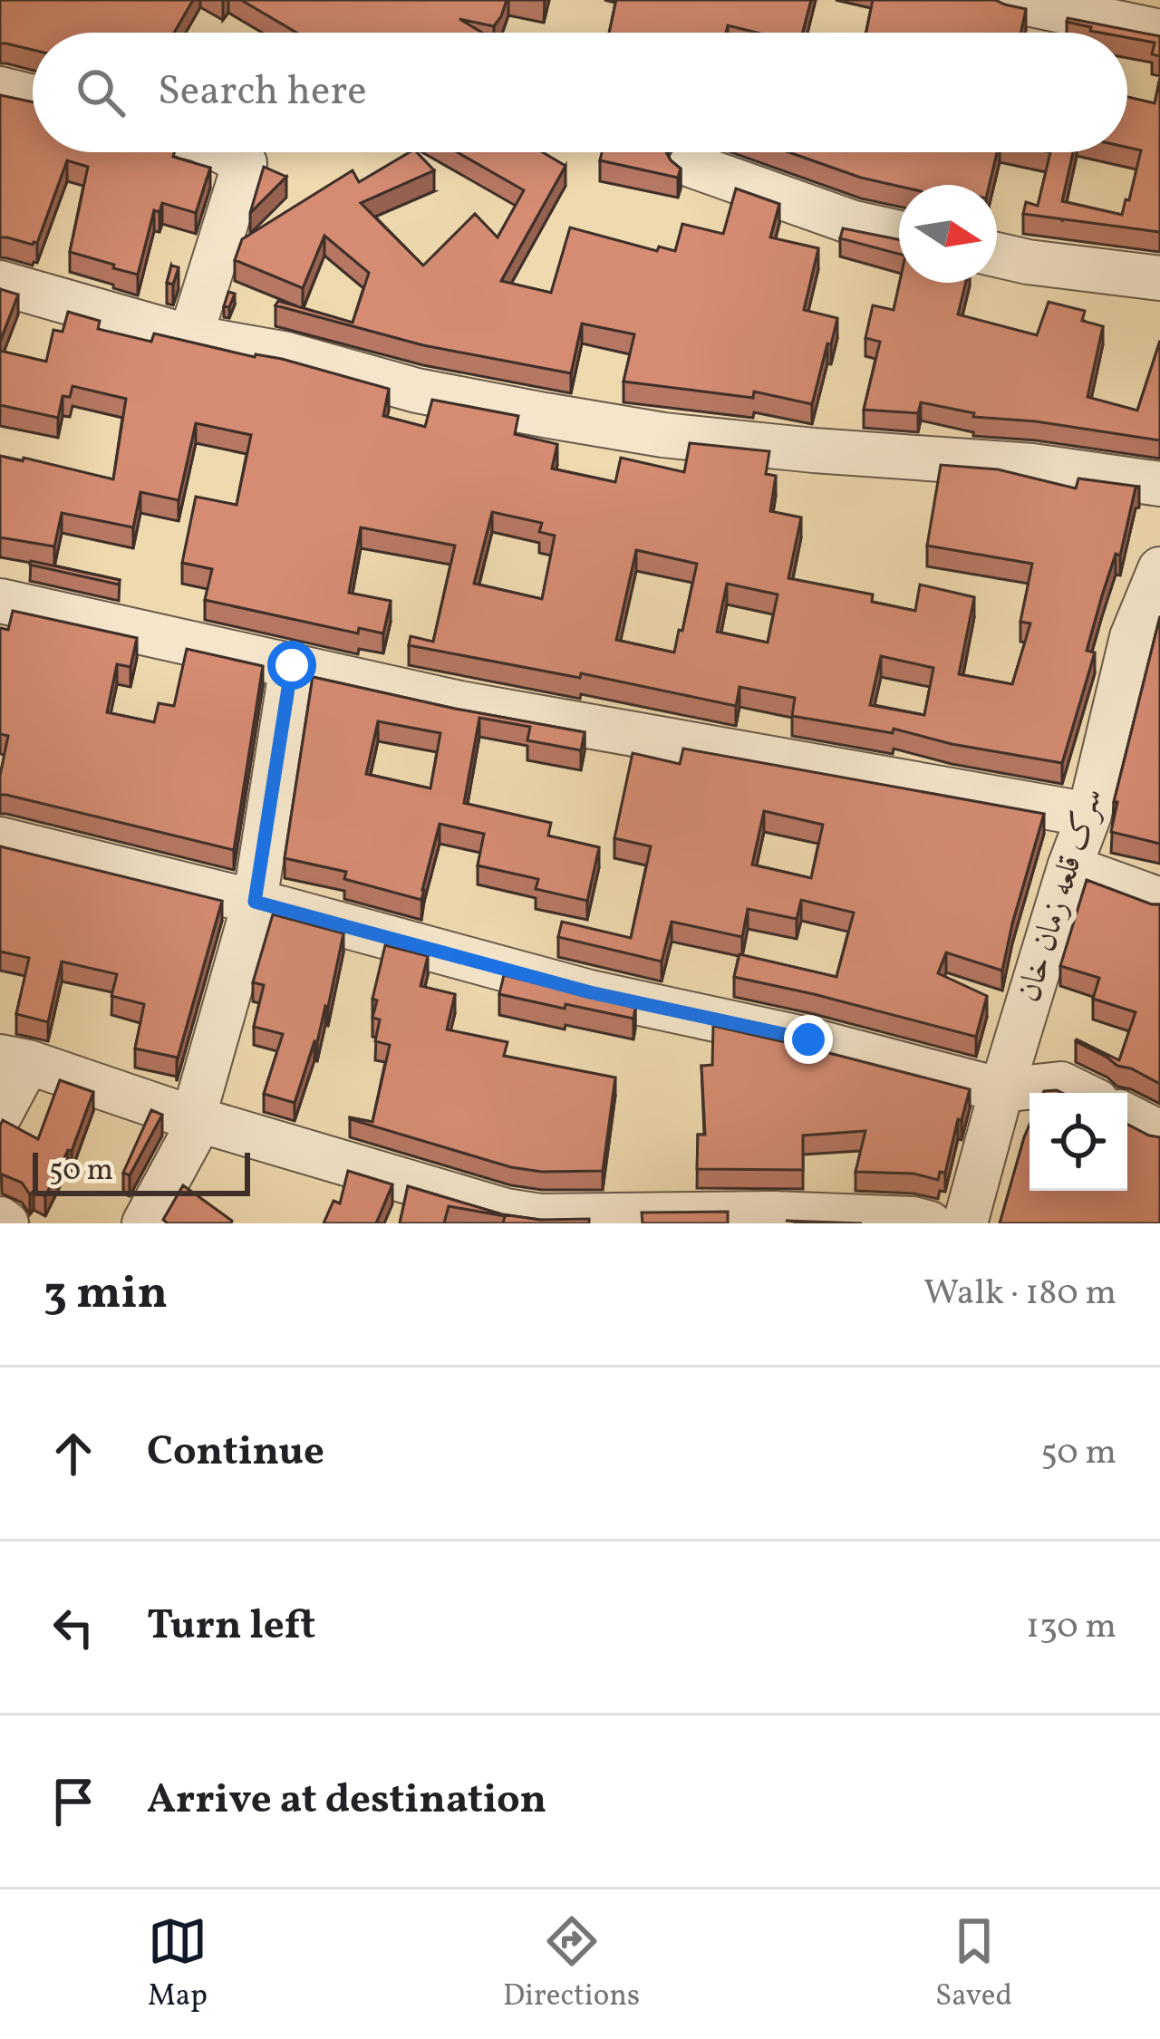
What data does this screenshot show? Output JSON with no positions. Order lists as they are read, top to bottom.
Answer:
{
  "streets": {
    "street": ["سرک قلعه زمان خان"]
  },
  "scale_bar": "50 m",
  "north": "right",
  "page": {
    "search": "Search here",
    "scale": "50 m",
    "heading": ["3 min", "Walk · 180 m"],
    "list": [
      ["Continue", "50 m"],
      ["Turn left", "130 m"],
      "Arrive at destination"
    ],
    "nav": ["Map", "Directions", "Saved"]
  }
}
